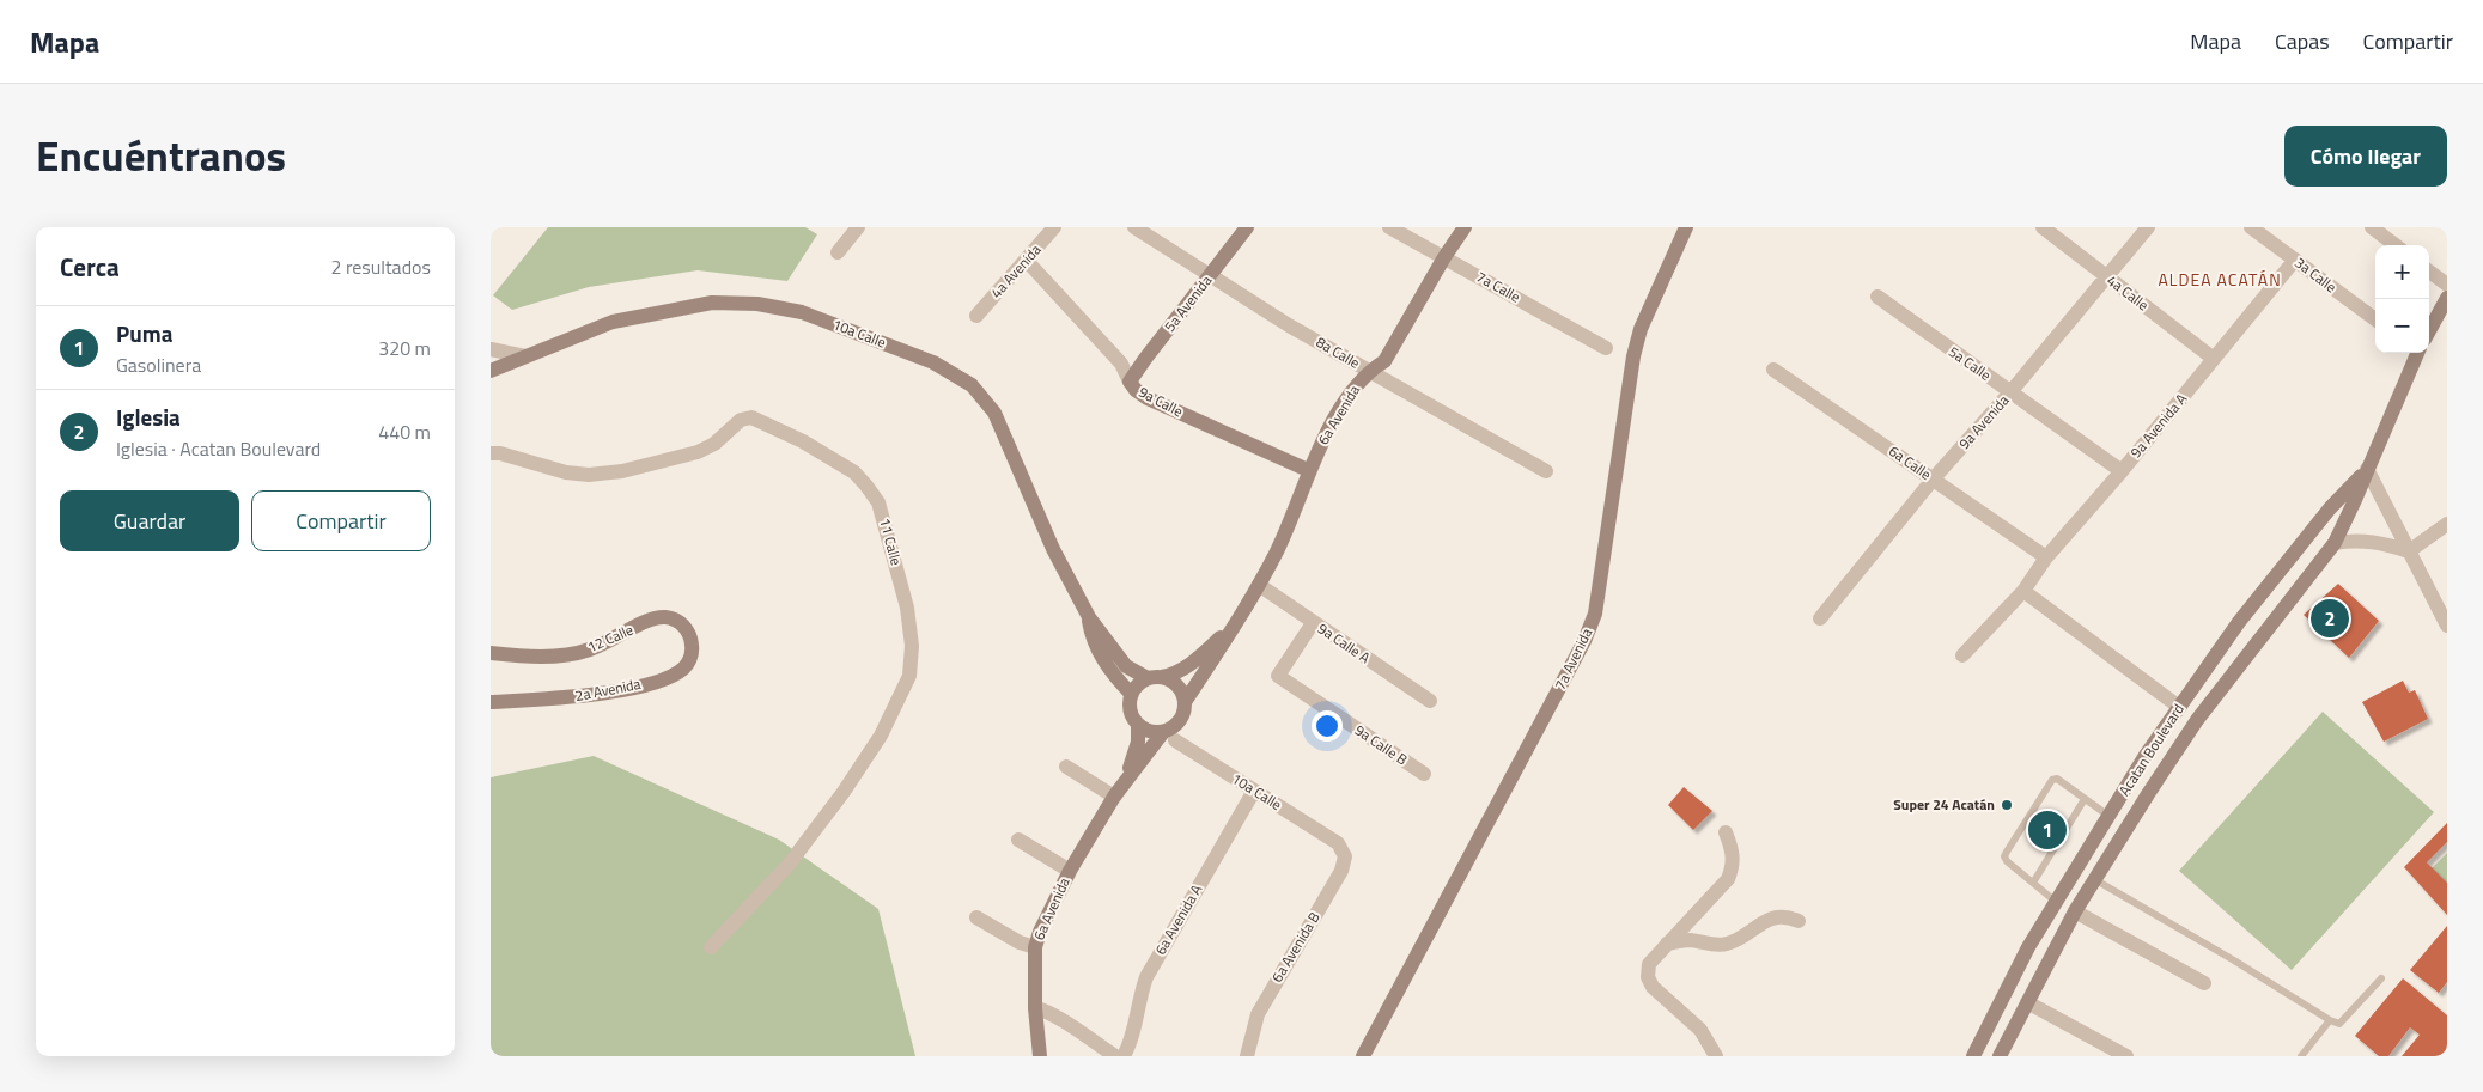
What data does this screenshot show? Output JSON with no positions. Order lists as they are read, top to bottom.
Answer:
{
  "streets": {
    "street": [
      "4a Avenida",
      "3a Calle",
      "7a Calle",
      "4a Calle",
      "5a Avenida",
      "10a Calle",
      "8a Calle",
      "5a Calle",
      "9a Calle",
      "6a Avenida",
      "9a Avenida",
      "9a Avenida A",
      "6a Calle",
      "11 Calle",
      "12 Calle",
      "9a Calle A",
      "7a Avenida",
      "2a Avenida",
      "9a Calle B",
      "Acatan Boulevard",
      "6a Avenida A",
      "6a Avenida B"
    ]
  },
  "crossings": [
    ["4a Avenida", "9a Calle"],
    ["3a Calle", "9a Avenida A"],
    ["7a Calle", "6a Avenida"],
    ["4a Calle", "9a Avenida"],
    ["4a Calle", "9a Avenida A"],
    ["5a Avenida", "8a Calle"],
    ["5a Avenida", "9a Calle"],
    ["10a Calle", "6a Avenida"],
    ["10a Calle", "6a Avenida A"],
    ["10a Calle", "6a Avenida B"],
    ["8a Calle", "6a Avenida"],
    ["5a Calle", "9a Avenida"],
    ["5a Calle", "9a Avenida A"],
    ["9a Calle", "6a Avenida"],
    ["6a Avenida", "9a Calle A"],
    ["9a Avenida", "6a Calle"],
    ["9a Avenida A", "6a Calle"],
    ["12 Calle", "2a Avenida"],
    ["9a Calle A", "9a Calle B"]
  ],
  "districts": ["ALDEA ACATÁN"],
  "places": ["Super 24 Acatán"],
  "page": {
    "header": "Mapa",
    "nav": ["Mapa", "Capas", "Compartir"],
    "title": "Encuéntranos",
    "buttons": [
      "Cómo llegar",
      ["Guardar", "Compartir"]
    ],
    "heading": ["Cerca", "2 resultados"],
    "map_buttons": ["+", "−"],
    "list": [
      {
        "mark": "1",
        "name": "Puma",
        "note": "Gasolinera",
        "value": "320 m"
      },
      {
        "mark": "2",
        "name": "Iglesia",
        "note": "Iglesia · Acatan Boulevard",
        "value": "440 m"
      }
    ],
    "pins": ["2", "1"]
  }
}
